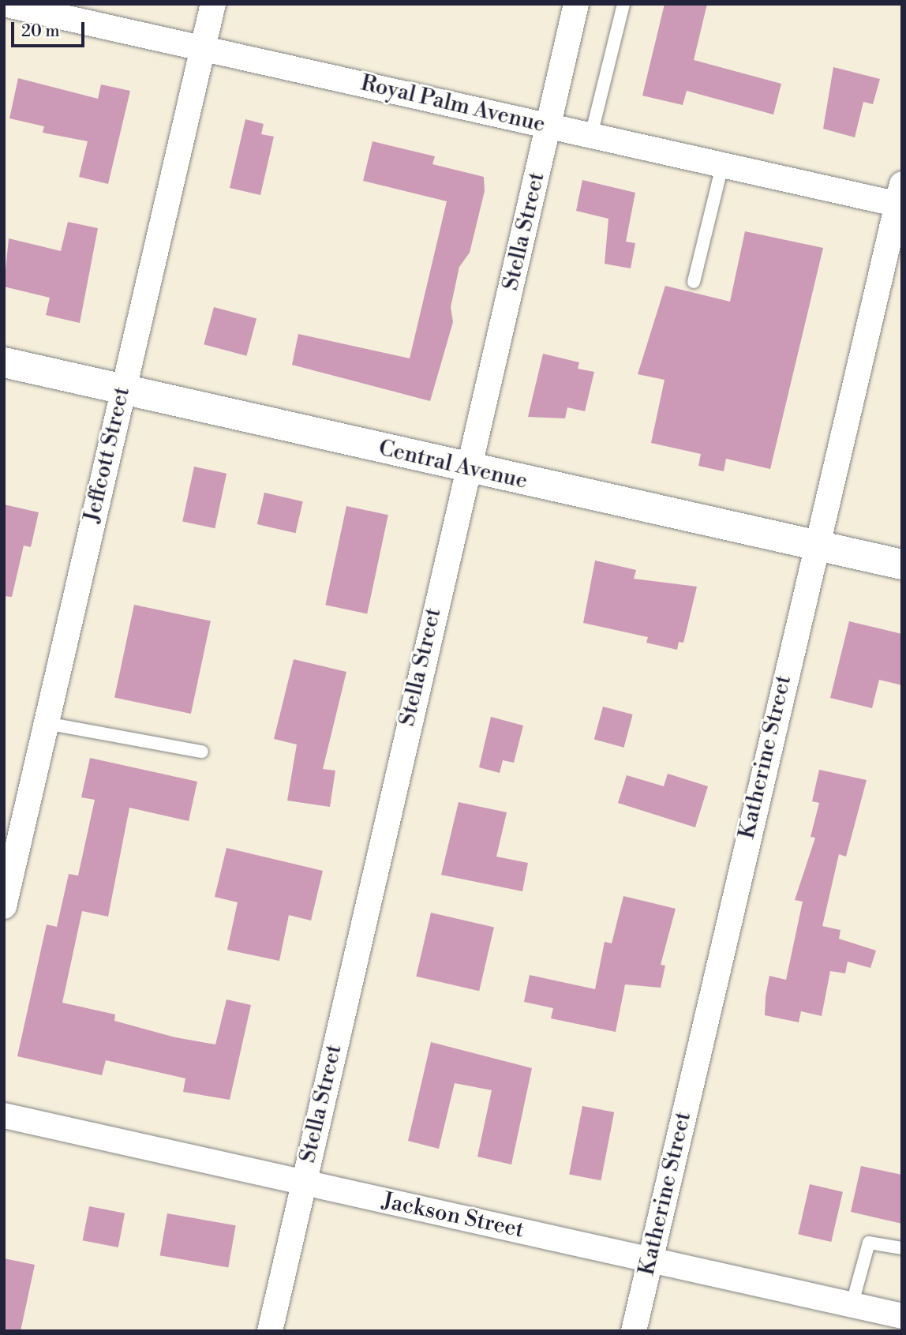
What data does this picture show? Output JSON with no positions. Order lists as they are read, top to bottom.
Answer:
{
  "streets": {
    "street": [
      "Royal Palm Avenue",
      "Stella Street",
      "Jeffcott Street",
      "Central Avenue",
      "Katherine Street",
      "Jackson Street"
    ]
  },
  "crossings": [
    ["Royal Palm Avenue", "Stella Street"],
    ["Royal Palm Avenue", "Jeffcott Street"],
    ["Royal Palm Avenue", "Katherine Street"],
    ["Stella Street", "Central Avenue"],
    ["Stella Street", "Jackson Street"],
    ["Jeffcott Street", "Central Avenue"],
    ["Central Avenue", "Katherine Street"],
    ["Katherine Street", "Jackson Street"]
  ],
  "scale_bar": "20 m"
}
